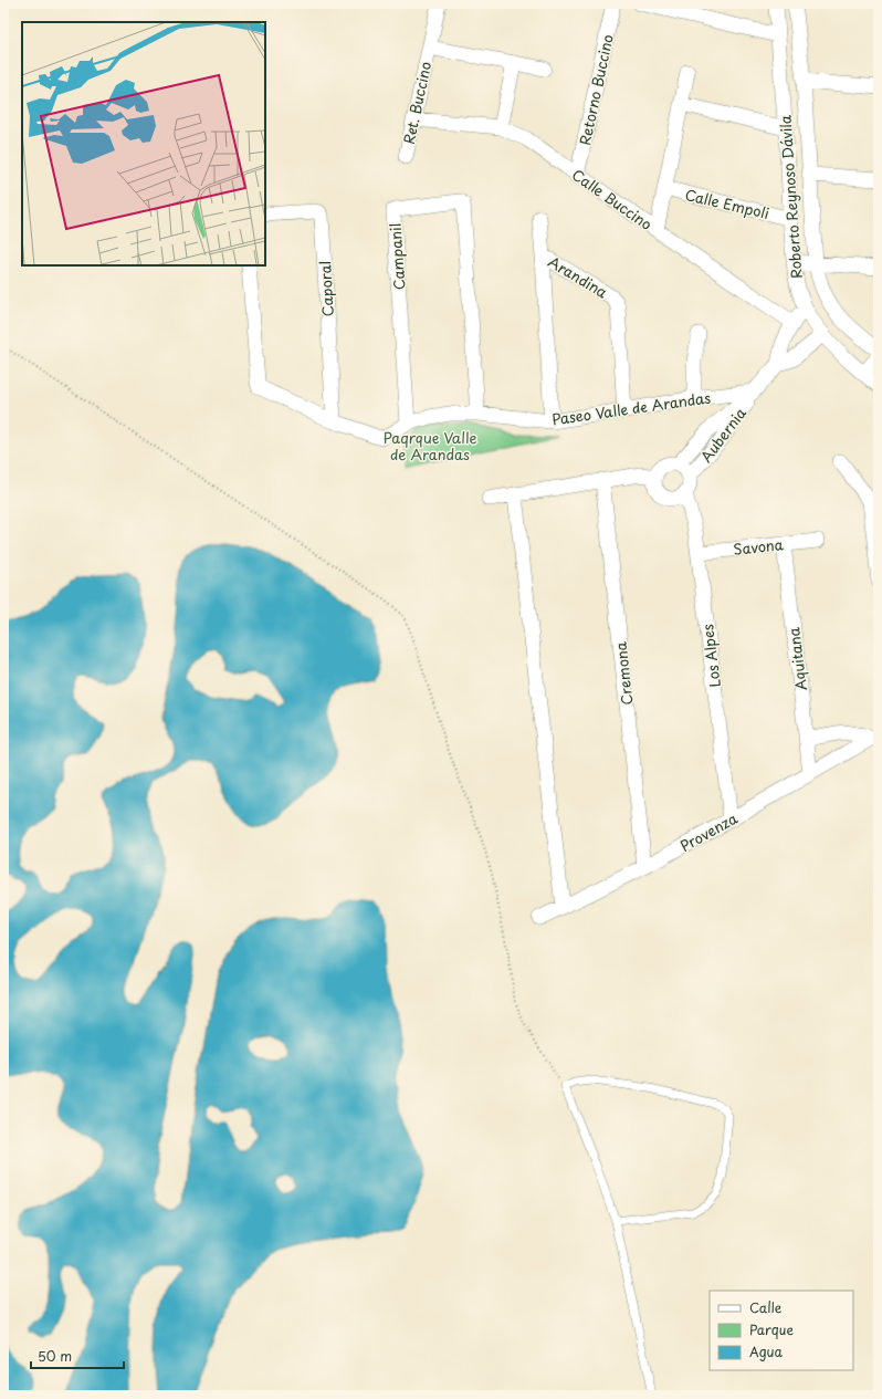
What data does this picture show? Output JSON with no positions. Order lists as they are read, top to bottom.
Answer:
{
  "streets": {
    "street": [
      "Retorno Buccino",
      "Ret. Buccino",
      "Roberto Reynoso Dávila",
      "Calle Buccino",
      "Calle Empoli",
      "Campanil",
      "Arandina",
      "Caporal",
      "Paseo Valle de Arandas",
      "Aubernia",
      "Savona",
      "Los Alpes",
      "Aquitana",
      "Cremona",
      "Provenza"
    ]
  },
  "crossings": [
    ["Retorno Buccino", "Calle Buccino"],
    ["Ret. Buccino", "Calle Buccino"],
    ["Roberto Reynoso Dávila", "Calle Empoli"],
    ["Roberto Reynoso Dávila", "Aubernia"],
    ["Calle Buccino", "Aubernia"],
    ["Campanil", "Paseo Valle de Arandas"],
    ["Arandina", "Paseo Valle de Arandas"],
    ["Caporal", "Paseo Valle de Arandas"],
    ["Paseo Valle de Arandas", "Aubernia"],
    ["Aubernia", "Los Alpes"],
    ["Savona", "Los Alpes"],
    ["Savona", "Aquitana"],
    ["Los Alpes", "Provenza"],
    ["Aquitana", "Provenza"],
    ["Cremona", "Provenza"]
  ],
  "parks": ["Paqrque Valle de Arandas"],
  "legend": ["Calle", "Parque", "Agua"],
  "scale_bar": "50 m"
}
